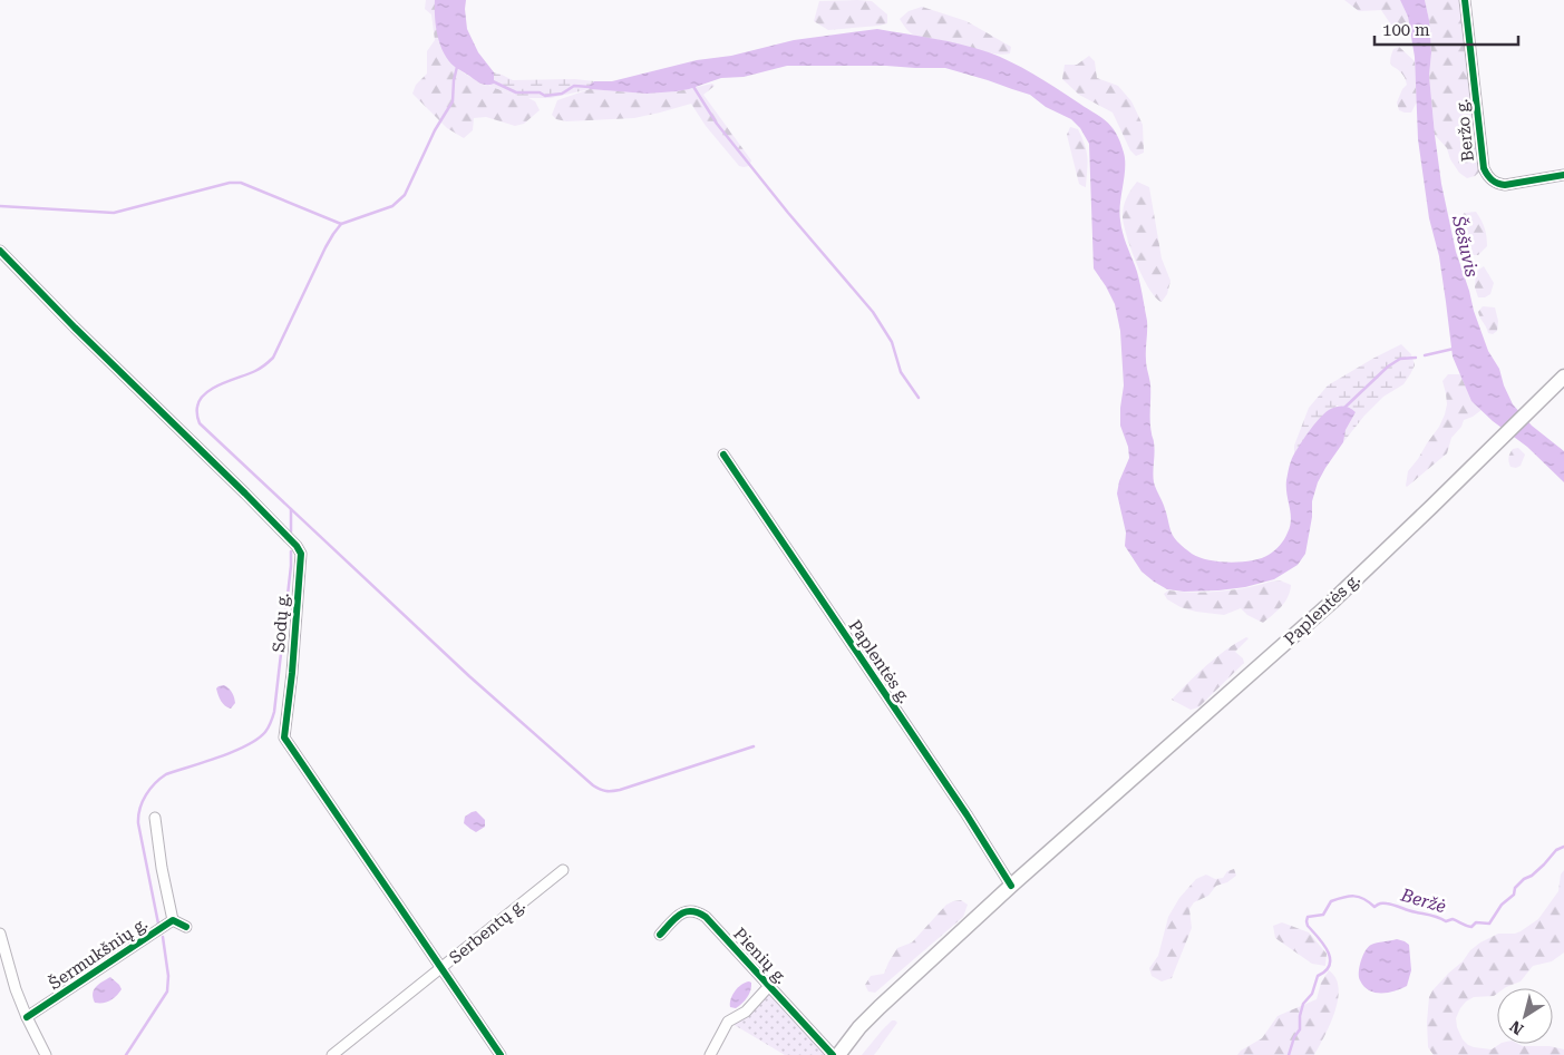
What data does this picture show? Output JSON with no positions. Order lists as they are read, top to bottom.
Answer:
{
  "streets": {
    "main road": ["Paplentės g."],
    "street": [
      "Beržo g.",
      "Sodų g.",
      "Serbentų g.",
      "Šermukšnių g.",
      "Pienių g."
    ]
  },
  "crossings": [
    ["Sodų g.", "Serbentų g."]
  ],
  "water": ["Šešuvis", "Beržė"],
  "scale_bar": "100 m",
  "north": "bottom left"
}
